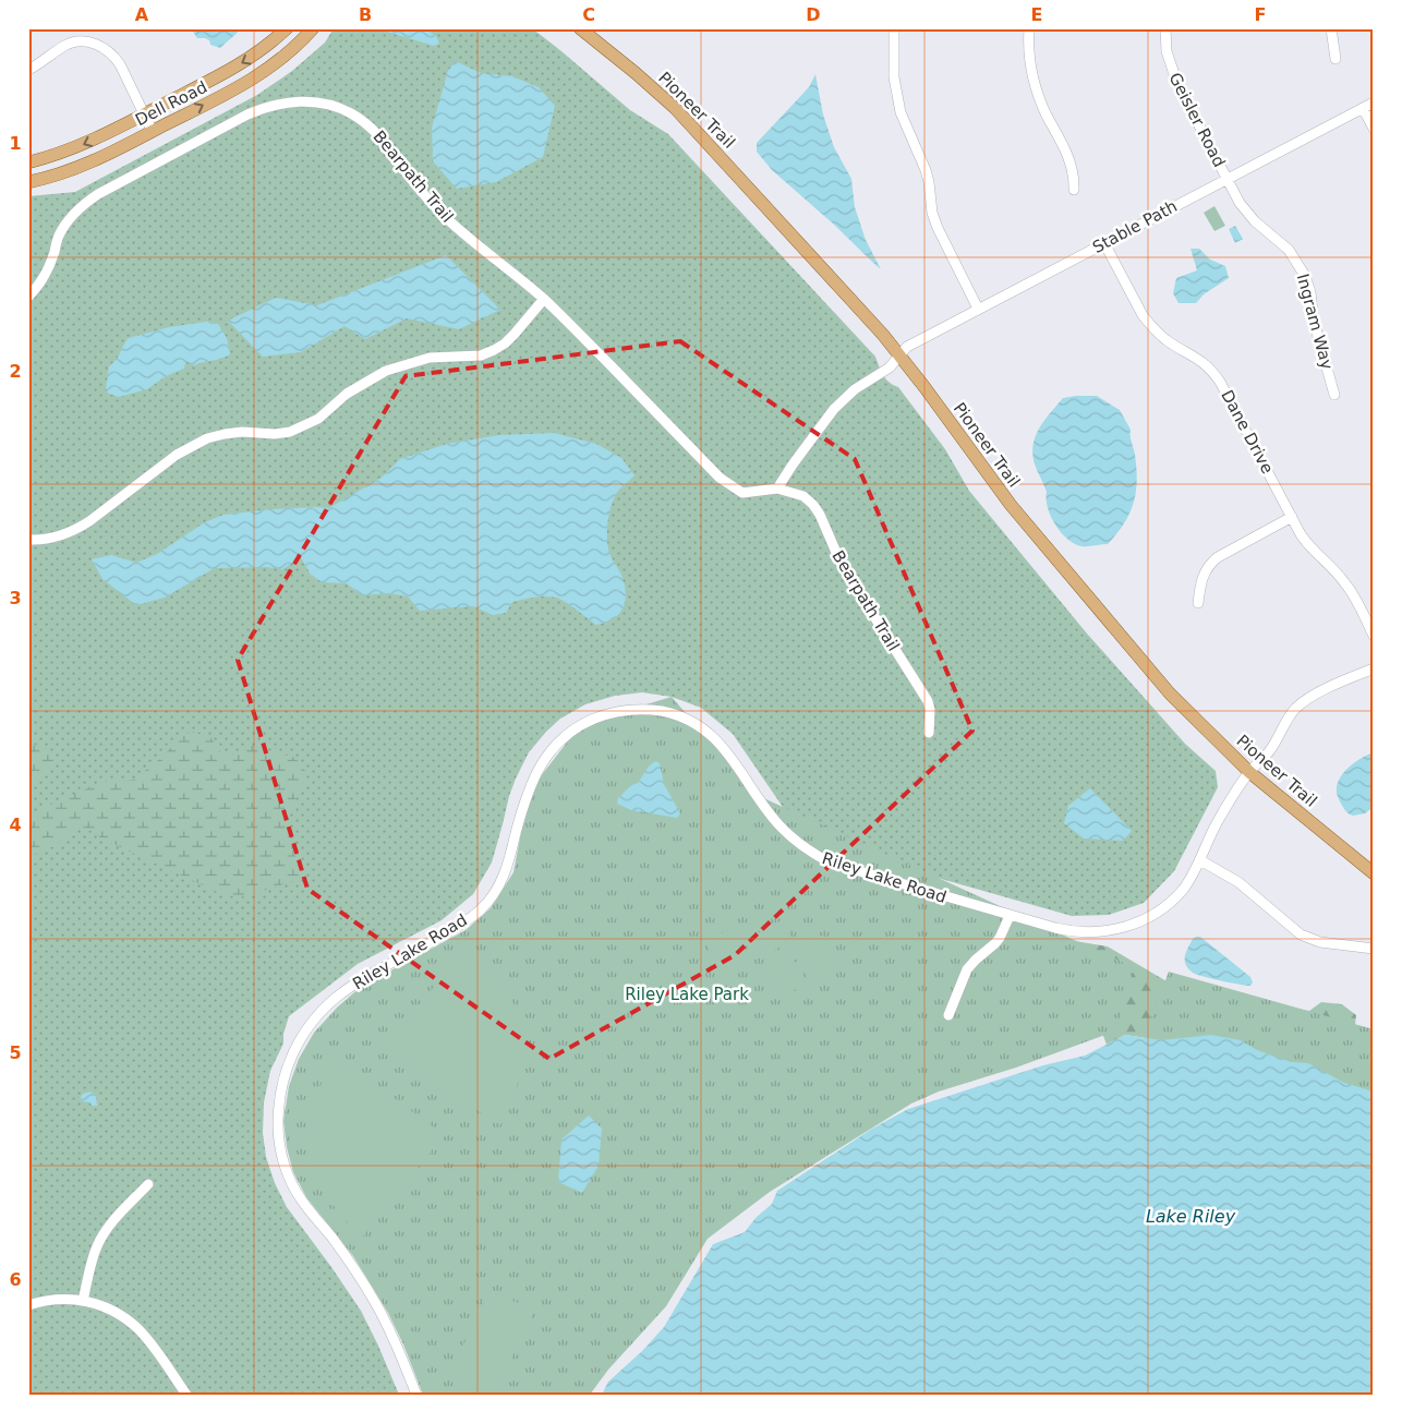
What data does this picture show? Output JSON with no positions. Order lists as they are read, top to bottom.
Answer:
{
  "streets": {
    "main road": ["Dell Road", "Pioneer Trail"],
    "street": [
      "Geisler Road",
      "Bearpath Trail",
      "Stable Path",
      "Ingram Way",
      "Dane Drive",
      "Riley Lake Road"
    ]
  },
  "crossings": [
    ["Pioneer Trail", "Stable Path"],
    ["Pioneer Trail", "Riley Lake Road"],
    ["Geisler Road", "Stable Path"],
    ["Geisler Road", "Ingram Way"],
    ["Stable Path", "Ingram Way"],
    ["Stable Path", "Dane Drive"]
  ],
  "water": ["Lake Riley"],
  "parks": ["Riley Lake Park"],
  "grid": {
    "columns": [
      "A",
      "B",
      "C",
      "D",
      "E",
      "F"
    ],
    "rows": [
      "1",
      "2",
      "3",
      "4",
      "5",
      "6"
    ]
  }
}
